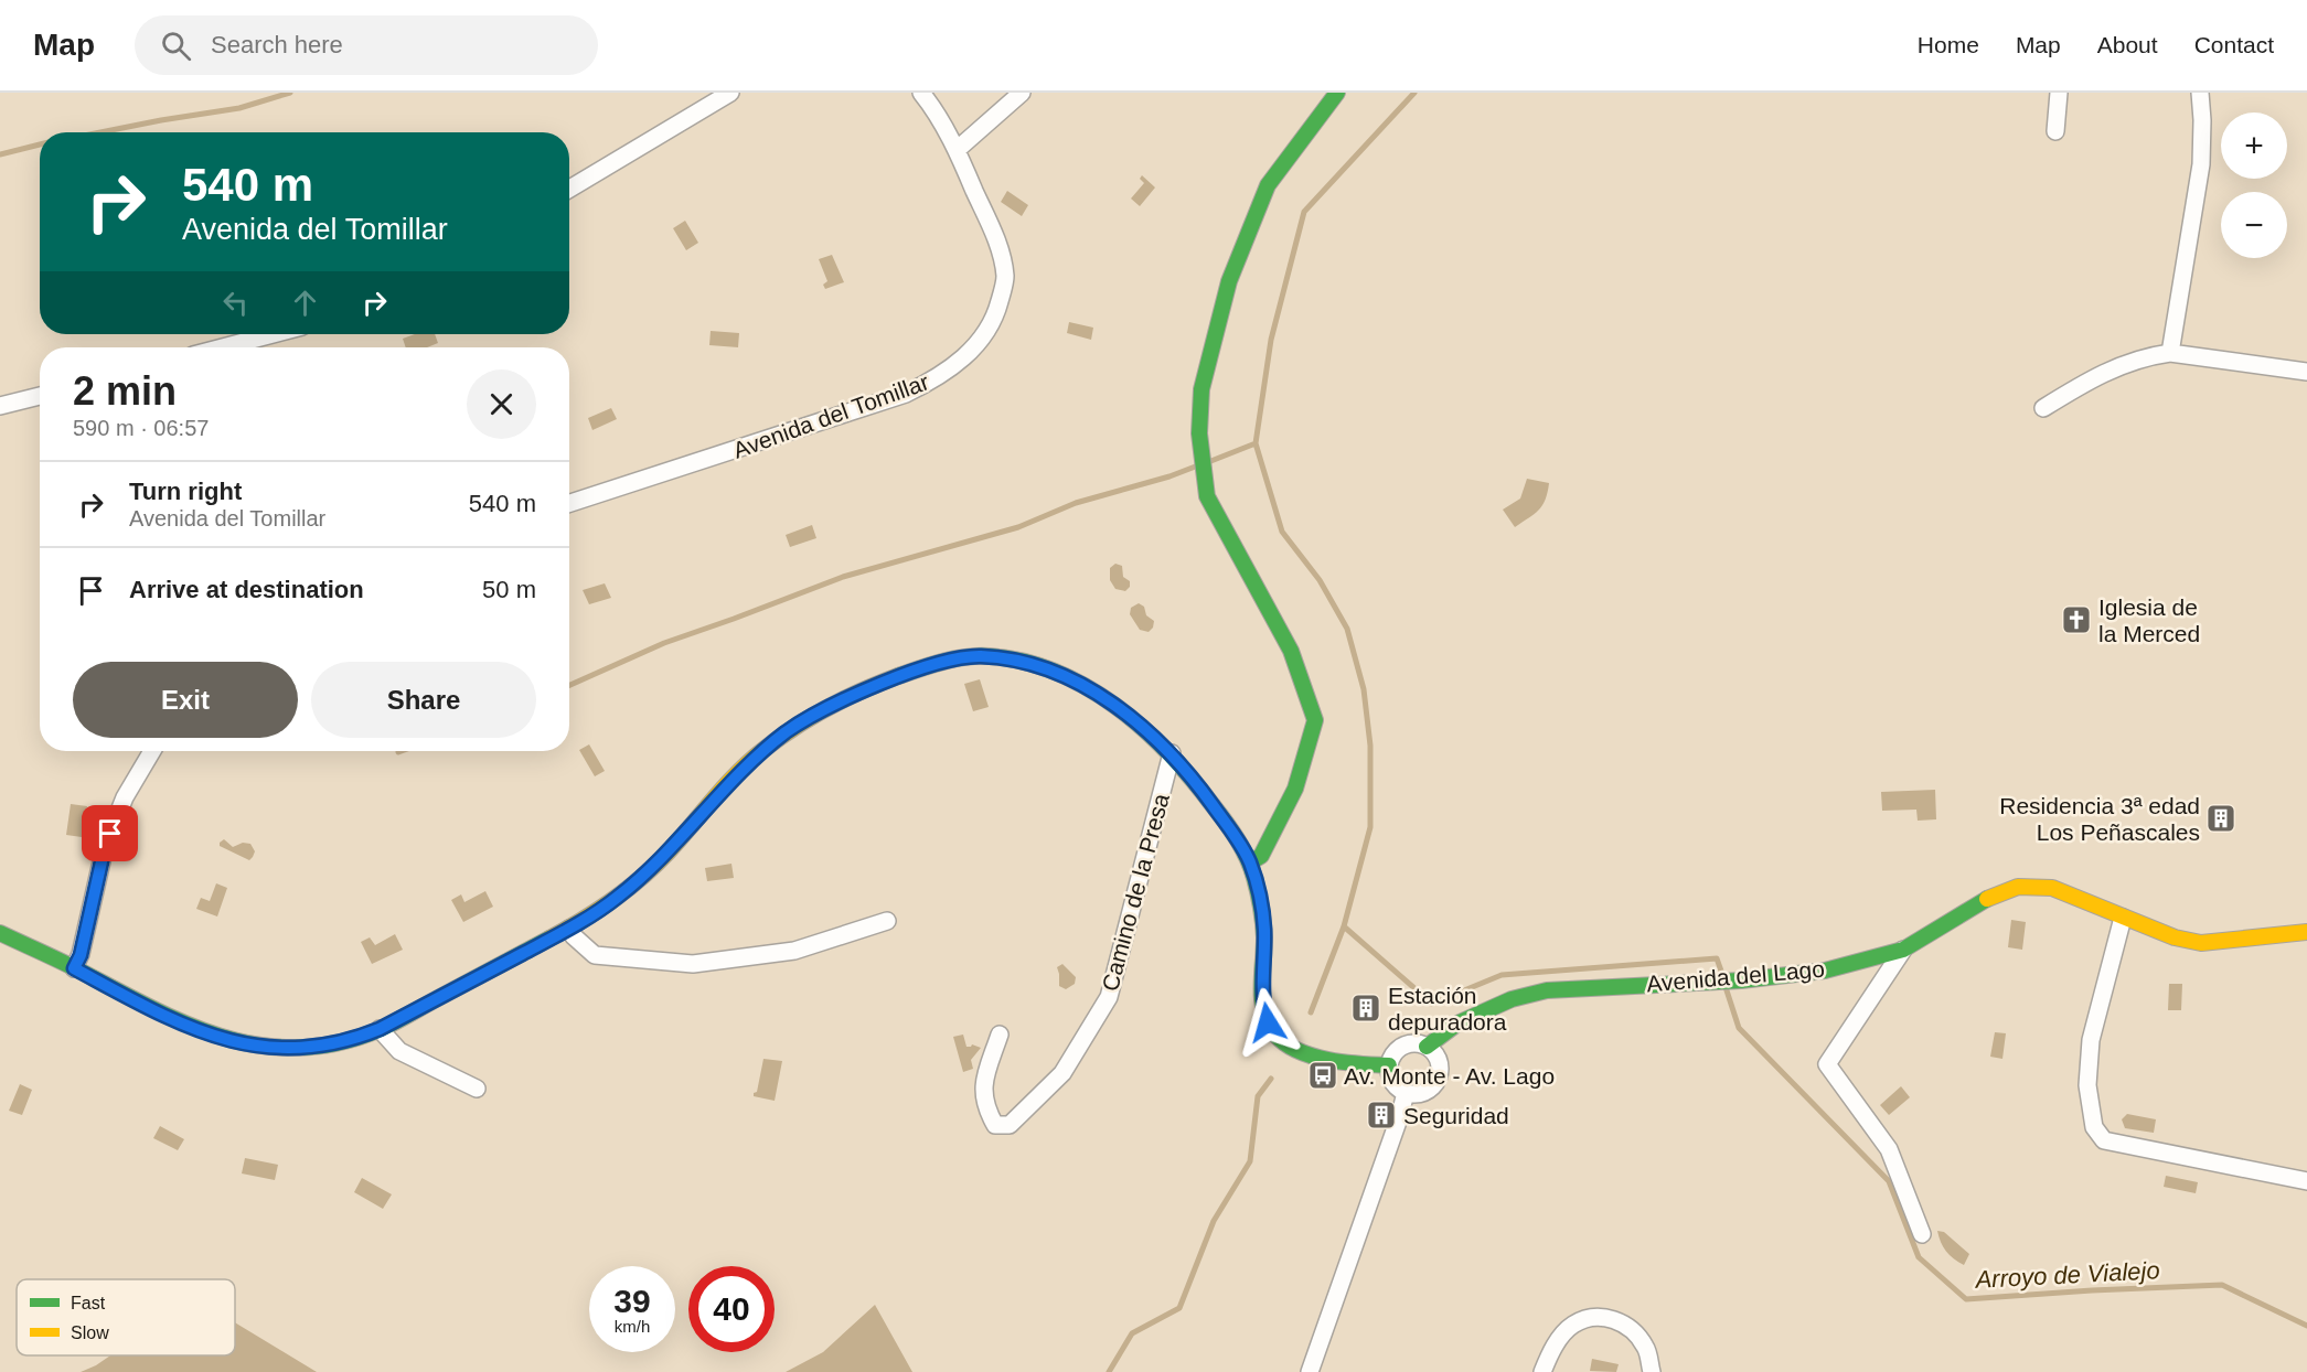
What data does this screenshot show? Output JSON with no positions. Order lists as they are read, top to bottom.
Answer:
{
  "streets": {
    "street": ["Avenida del Tomillar", "Camino de la Presa", "Avenida del Lago"]
  },
  "water": ["Arroyo de Vialejo"],
  "places": {
    "church": ["Iglesia de la Merced"],
    "building": ["Residencia 3ª edad Los Peñascales", "Estación depuradora", "Seguridad"],
    "bus stop": ["Av. Monte - Av. Lago"]
  },
  "legend": ["Fast", "Slow"],
  "page": {
    "header": "Map",
    "search": "Search here",
    "nav": [
      "Home",
      "Map",
      "About",
      "Contact"
    ],
    "map_buttons": ["+", "−"],
    "turn": ["540 m", "Avenida del Tomillar"],
    "heading": ["2 min", "590 m · 06:57"],
    "list": [
      {
        "name": "Turn right",
        "note": "Avenida del Tomillar",
        "value": "540 m"
      },
      {
        "name": "Arrive at destination",
        "value": "50 m"
      }
    ],
    "buttons": ["Exit", "Share"],
    "speed": "39 km/h",
    "limit": "40"
  }
}
